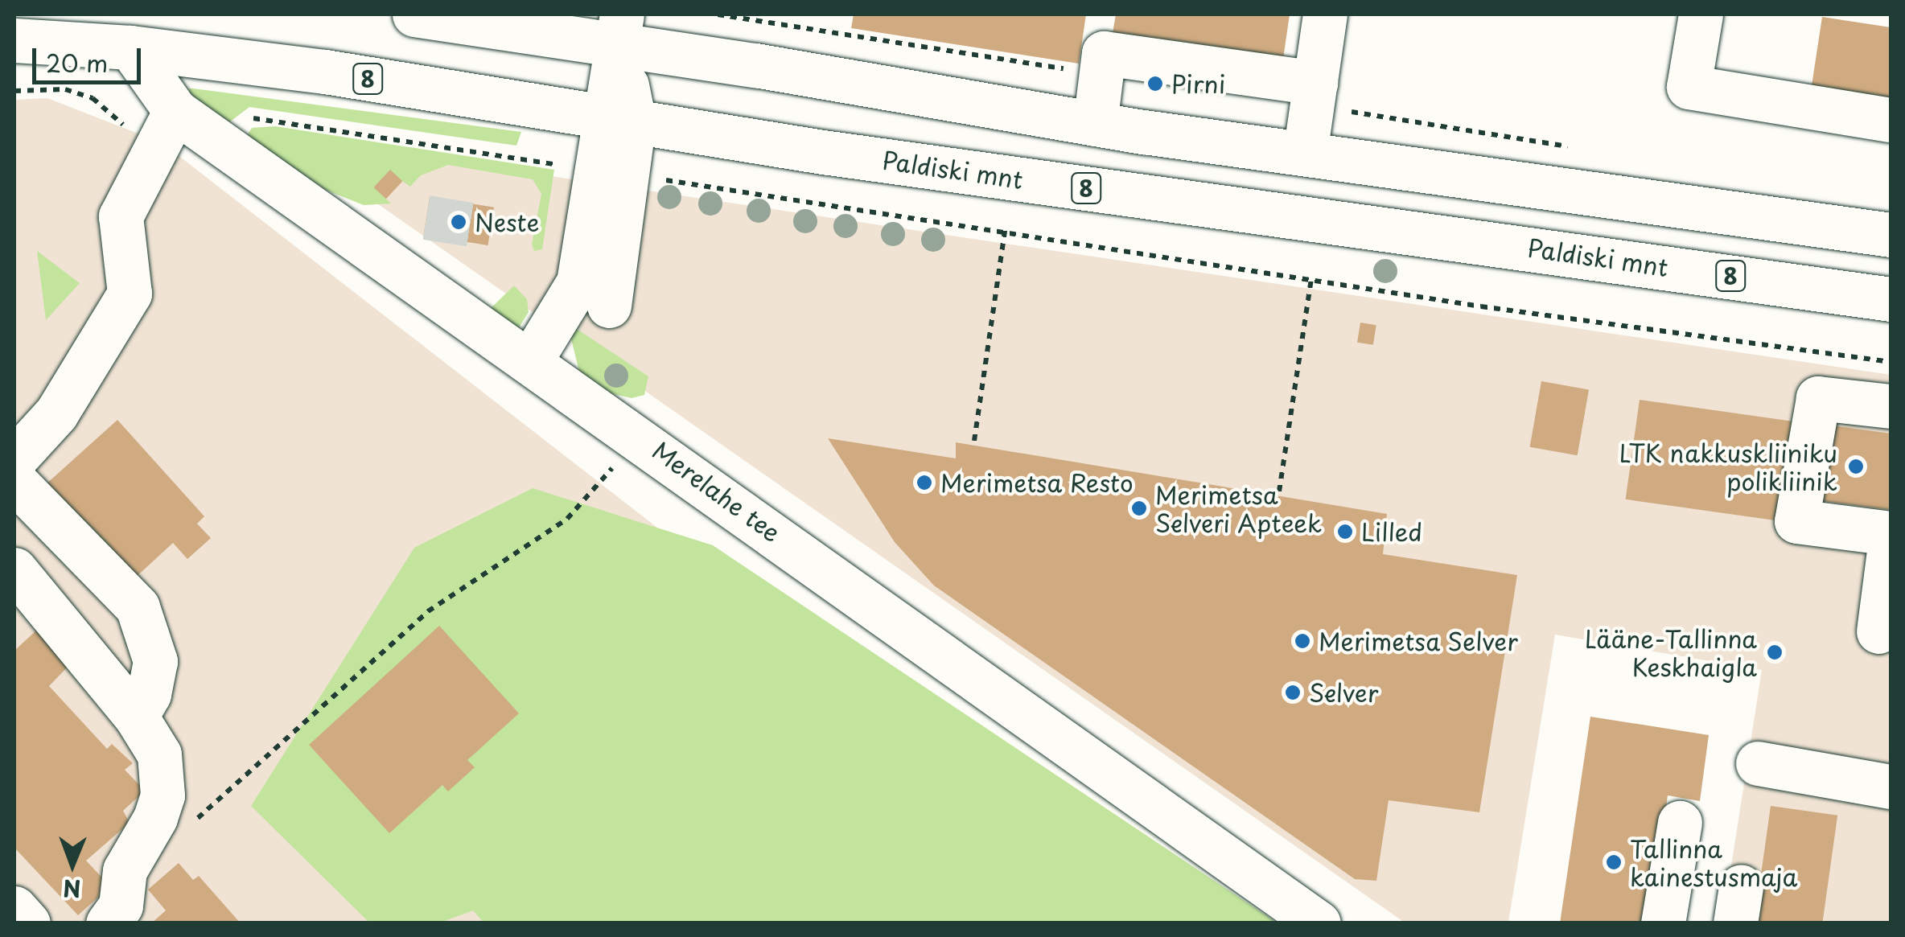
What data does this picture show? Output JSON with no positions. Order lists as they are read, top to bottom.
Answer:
{
  "streets": {
    "main road": ["8", "Paldiski mnt", "Merelahe tee"]
  },
  "crossings": [
    ["Paldiski mnt", "Merelahe tee"]
  ],
  "places": [
    "Pirni",
    "Neste",
    "LTK nakkuskliiniku polikliinik",
    "Merimetsa Resto",
    "Merimetsa Selveri Apteek",
    "Lilled",
    "Merimetsa Selver",
    "Lääne-Tallinna Keskhaigla",
    "Selver",
    "Tallinna kainestusmaja"
  ],
  "scale_bar": "20 m",
  "north": "bottom"
}
